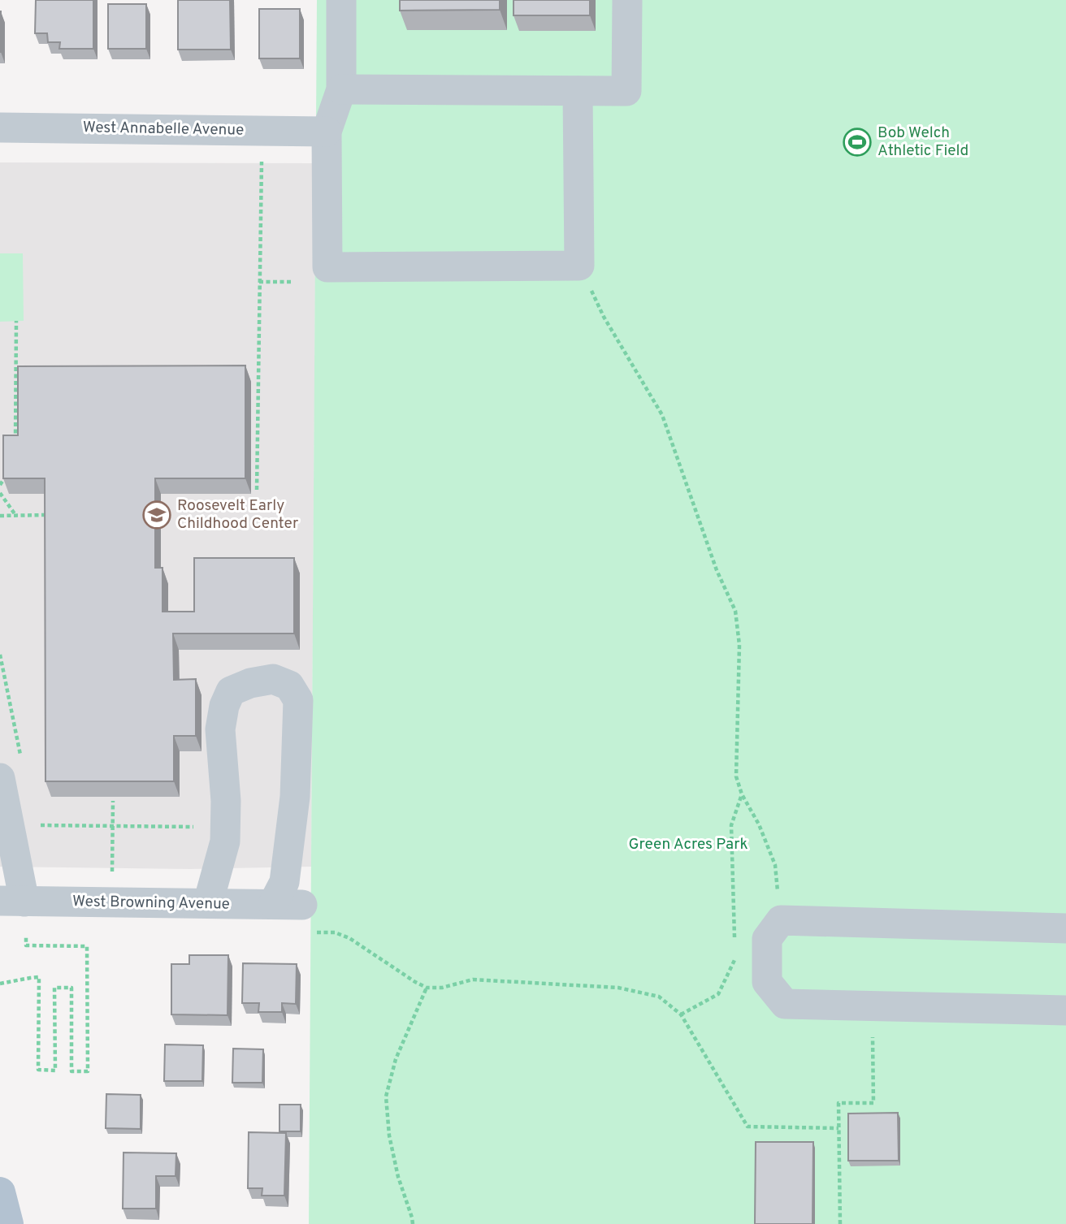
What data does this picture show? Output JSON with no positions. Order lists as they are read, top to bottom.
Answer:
{
  "streets": {
    "street": ["West Annabelle Avenue", "West Browning Avenue"]
  },
  "parks": ["Green Acres Park"],
  "places": {
    "sports": ["Bob Welch Athletic Field"],
    "school or university": ["Roosevelt Early Childhood Center"]
  }
}
